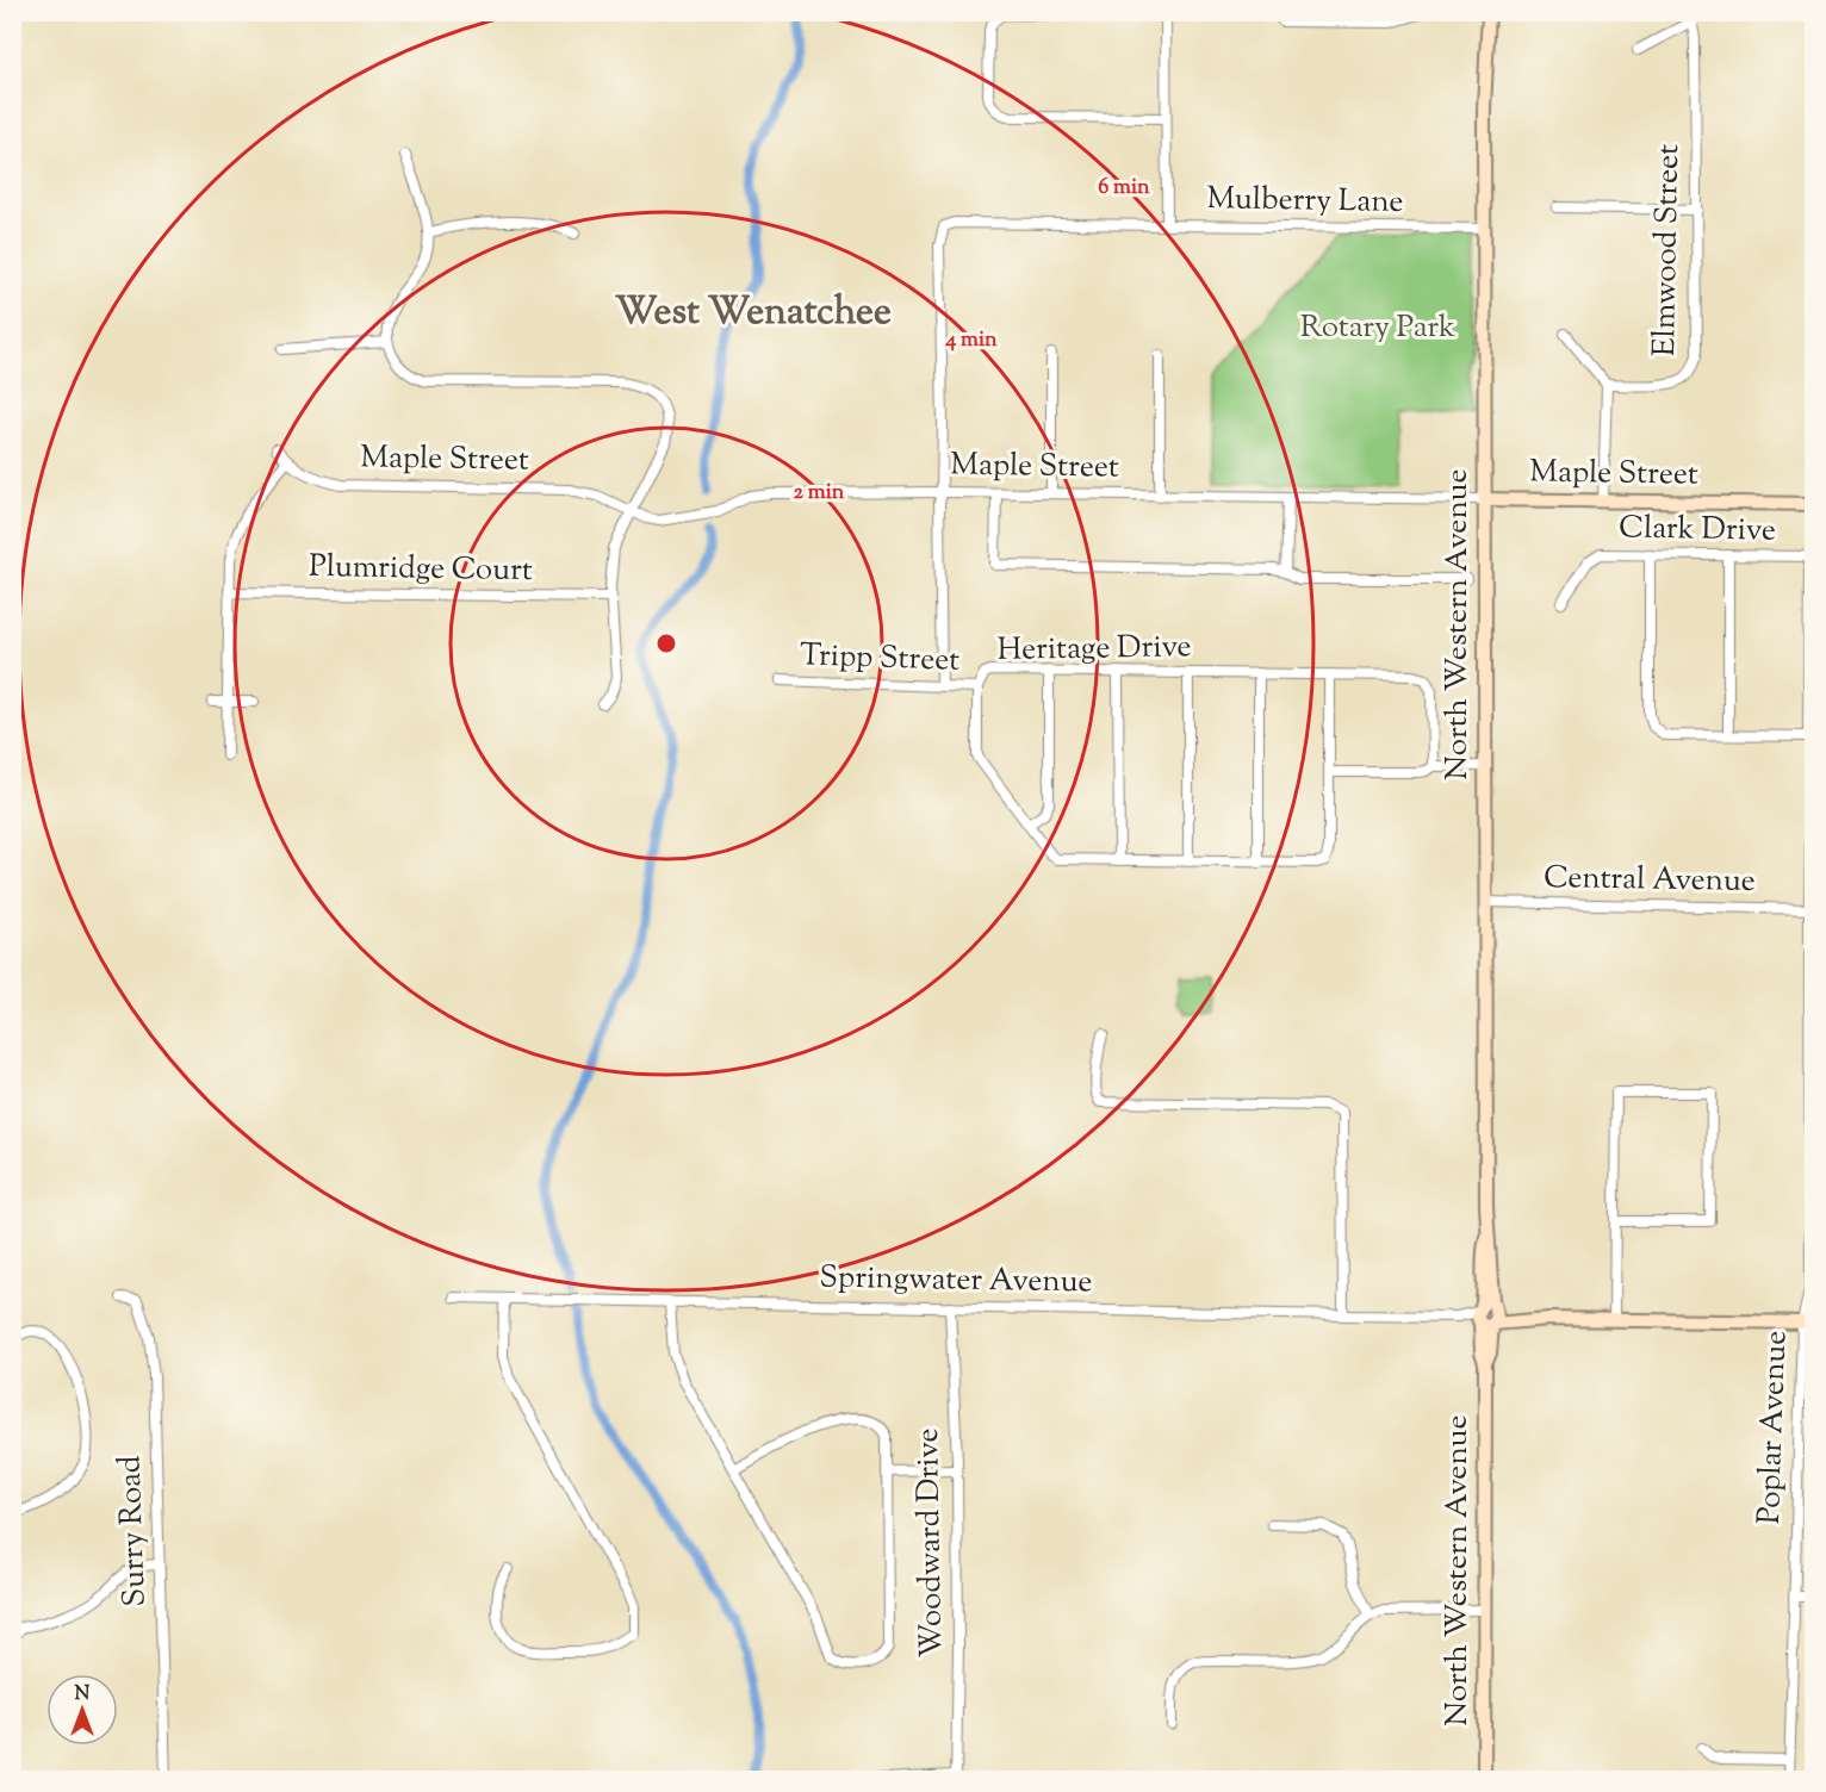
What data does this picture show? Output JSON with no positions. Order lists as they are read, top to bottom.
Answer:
{
  "streets": {
    "main road": ["Maple Street", "North Western Avenue", "Springwater Avenue"],
    "street": [
      "Mulberry Lane",
      "Elmwood Street",
      "Clark Drive",
      "Plumridge Court",
      "Heritage Drive",
      "Tripp Street",
      "Central Avenue",
      "Poplar Avenue",
      "Surry Road",
      "Woodward Drive"
    ]
  },
  "crossings": [
    ["Mulberry Lane", "Maple Street"],
    ["Mulberry Lane", "North Western Avenue"],
    ["Maple Street", "North Western Avenue"],
    ["North Western Avenue", "Central Avenue"],
    ["North Western Avenue", "Springwater Avenue"],
    ["Heritage Drive", "Tripp Street"],
    ["Central Avenue", "Poplar Avenue"],
    ["Springwater Avenue", "Poplar Avenue"],
    ["Springwater Avenue", "Woodward Drive"]
  ],
  "districts": ["West Wenatchee"],
  "parks": ["Rotary Park"],
  "north": "top",
  "rings": ["6 min", "4 min", "2 min"]
}
